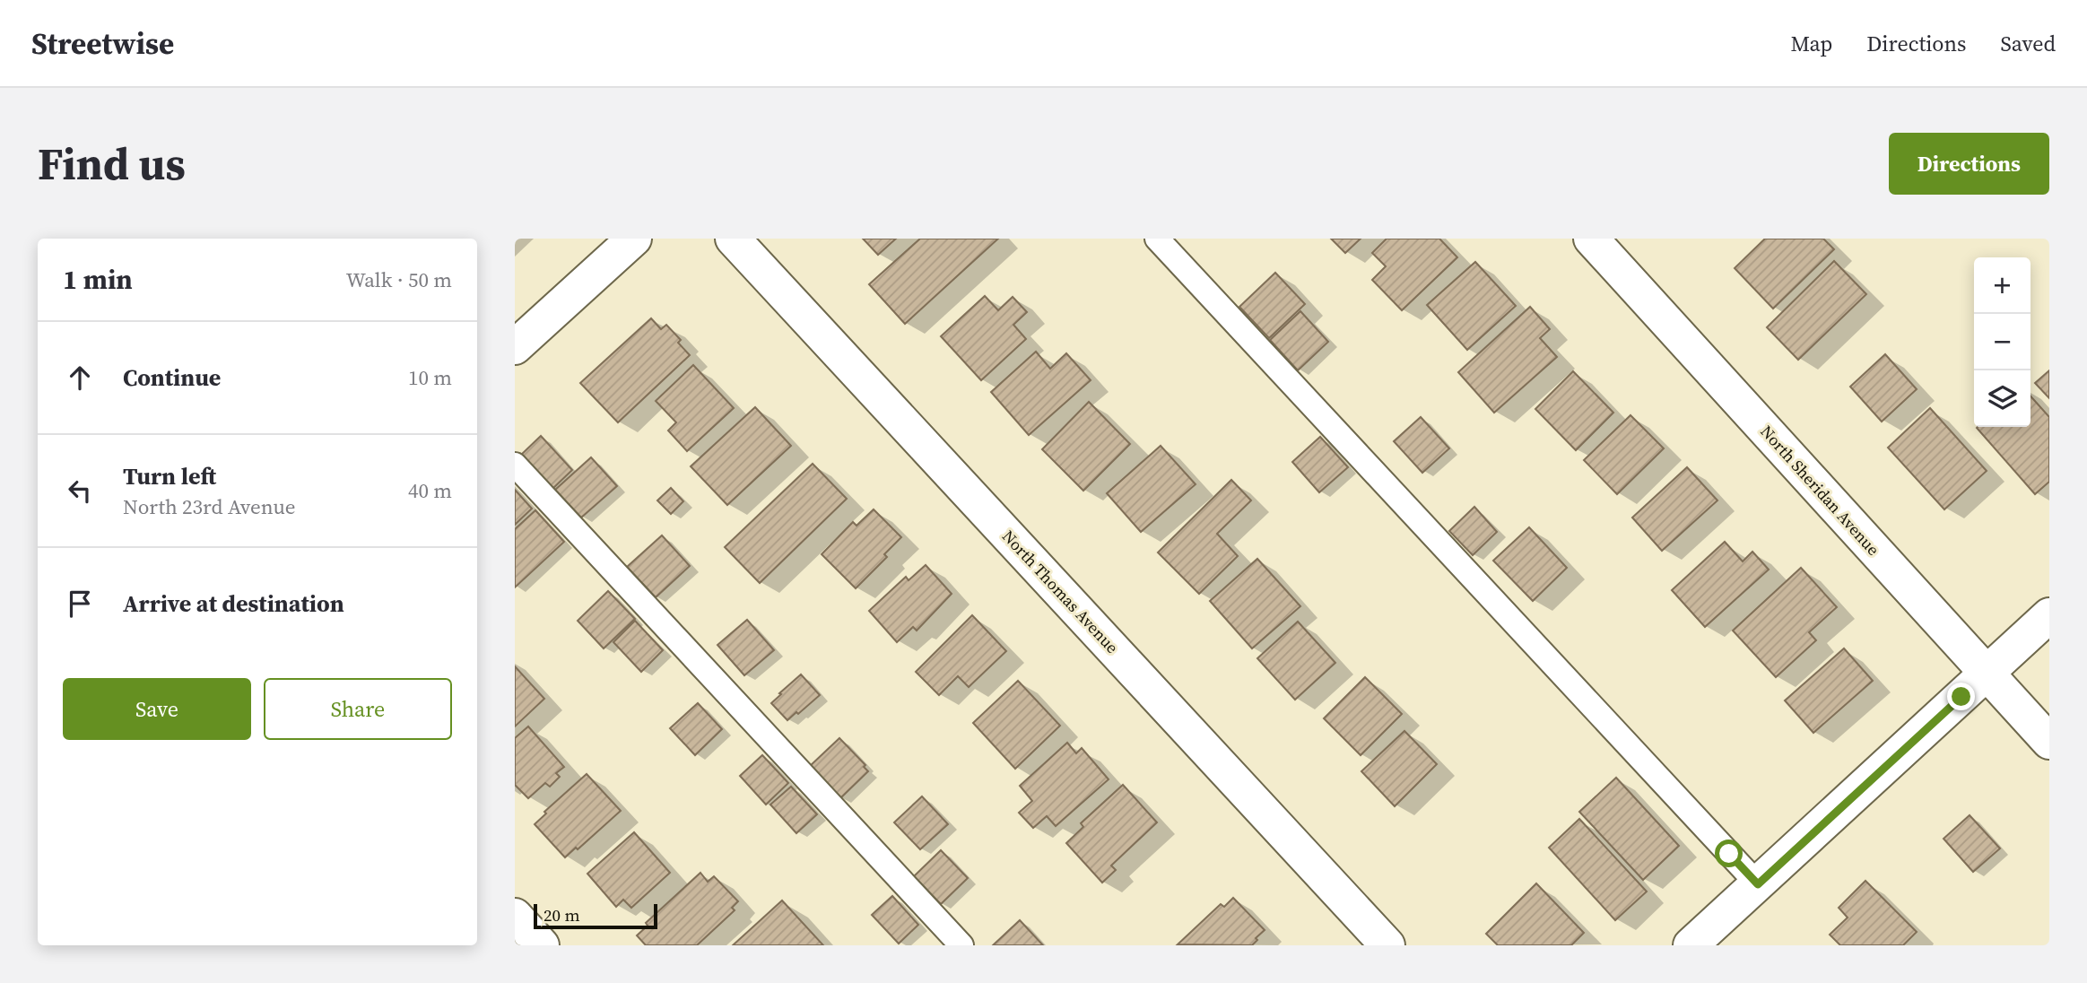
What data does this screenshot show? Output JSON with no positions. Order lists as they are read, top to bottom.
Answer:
{
  "streets": {
    "street": ["North Sheridan Avenue", "North Thomas Avenue"]
  },
  "scale_bar": "20 m",
  "page": {
    "header": "Streetwise",
    "nav": ["Map", "Directions", "Saved"],
    "buttons": [
      "Directions",
      ["Save", "Share"]
    ],
    "title": "Find us",
    "heading": ["1 min", "Walk · 50 m"],
    "map_buttons": ["+", "−"],
    "list": [
      ["Continue", "10 m"],
      ["Turn left", "North 23rd Avenue", "40 m"],
      "Arrive at destination"
    ],
    "scale": "20 m"
  }
}
